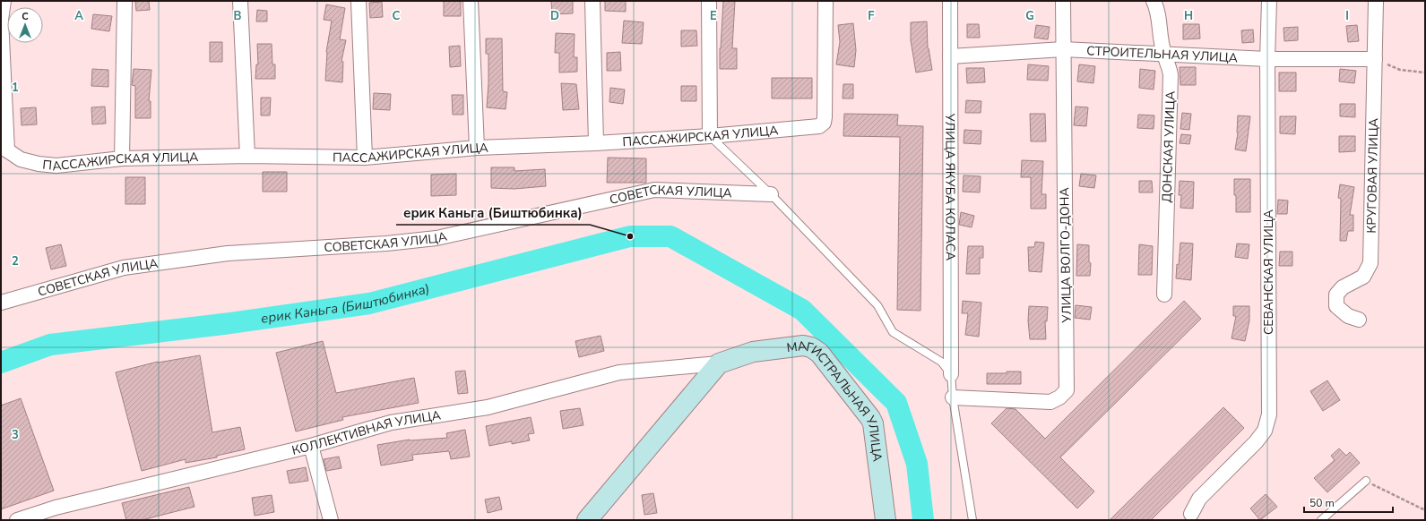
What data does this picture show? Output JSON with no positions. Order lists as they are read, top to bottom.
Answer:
{
  "streets": {
    "street": [
      "СТРОИТЕЛЬНАЯ УЛИЦА",
      "ПАССАЖИРСКАЯ УЛИЦА",
      "ДОНСКАЯ УЛИЦА",
      "КРУГОВАЯ УЛИЦА",
      "УЛИЦА ЯКУБА КОЛАСА",
      "СОВЕТСКАЯ УЛИЦА",
      "УЛИЦА ВОЛГО-ДОНА",
      "СЕВАНСКАЯ УЛИЦА",
      "МАГИСТРАЛЬНАЯ УЛИЦА",
      "КОЛЛЕКТИВНАЯ УЛИЦА"
    ]
  },
  "crossings": [
    ["СТРОИТЕЛЬНАЯ УЛИЦА", "ДОНСКАЯ УЛИЦА"],
    ["СТРОИТЕЛЬНАЯ УЛИЦА", "КРУГОВАЯ УЛИЦА"],
    ["СТРОИТЕЛЬНАЯ УЛИЦА", "УЛИЦА ЯКУБА КОЛАСА"],
    ["СТРОИТЕЛЬНАЯ УЛИЦА", "УЛИЦА ВОЛГО-ДОНА"],
    ["СТРОИТЕЛЬНАЯ УЛИЦА", "СЕВАНСКАЯ УЛИЦА"],
    ["МАГИСТРАЛЬНАЯ УЛИЦА", "КОЛЛЕКТИВНАЯ УЛИЦА"]
  ],
  "water": ["ерик Каньга (Биштюбинка)"],
  "places": ["ерик Каньга (Биштюбинка)"],
  "scale_bar": "50 m",
  "north": "top",
  "grid": {
    "columns": [
      "A",
      "B",
      "C",
      "D",
      "E",
      "F",
      "G",
      "H",
      "I"
    ],
    "rows": ["1", "2", "3"]
  }
}
